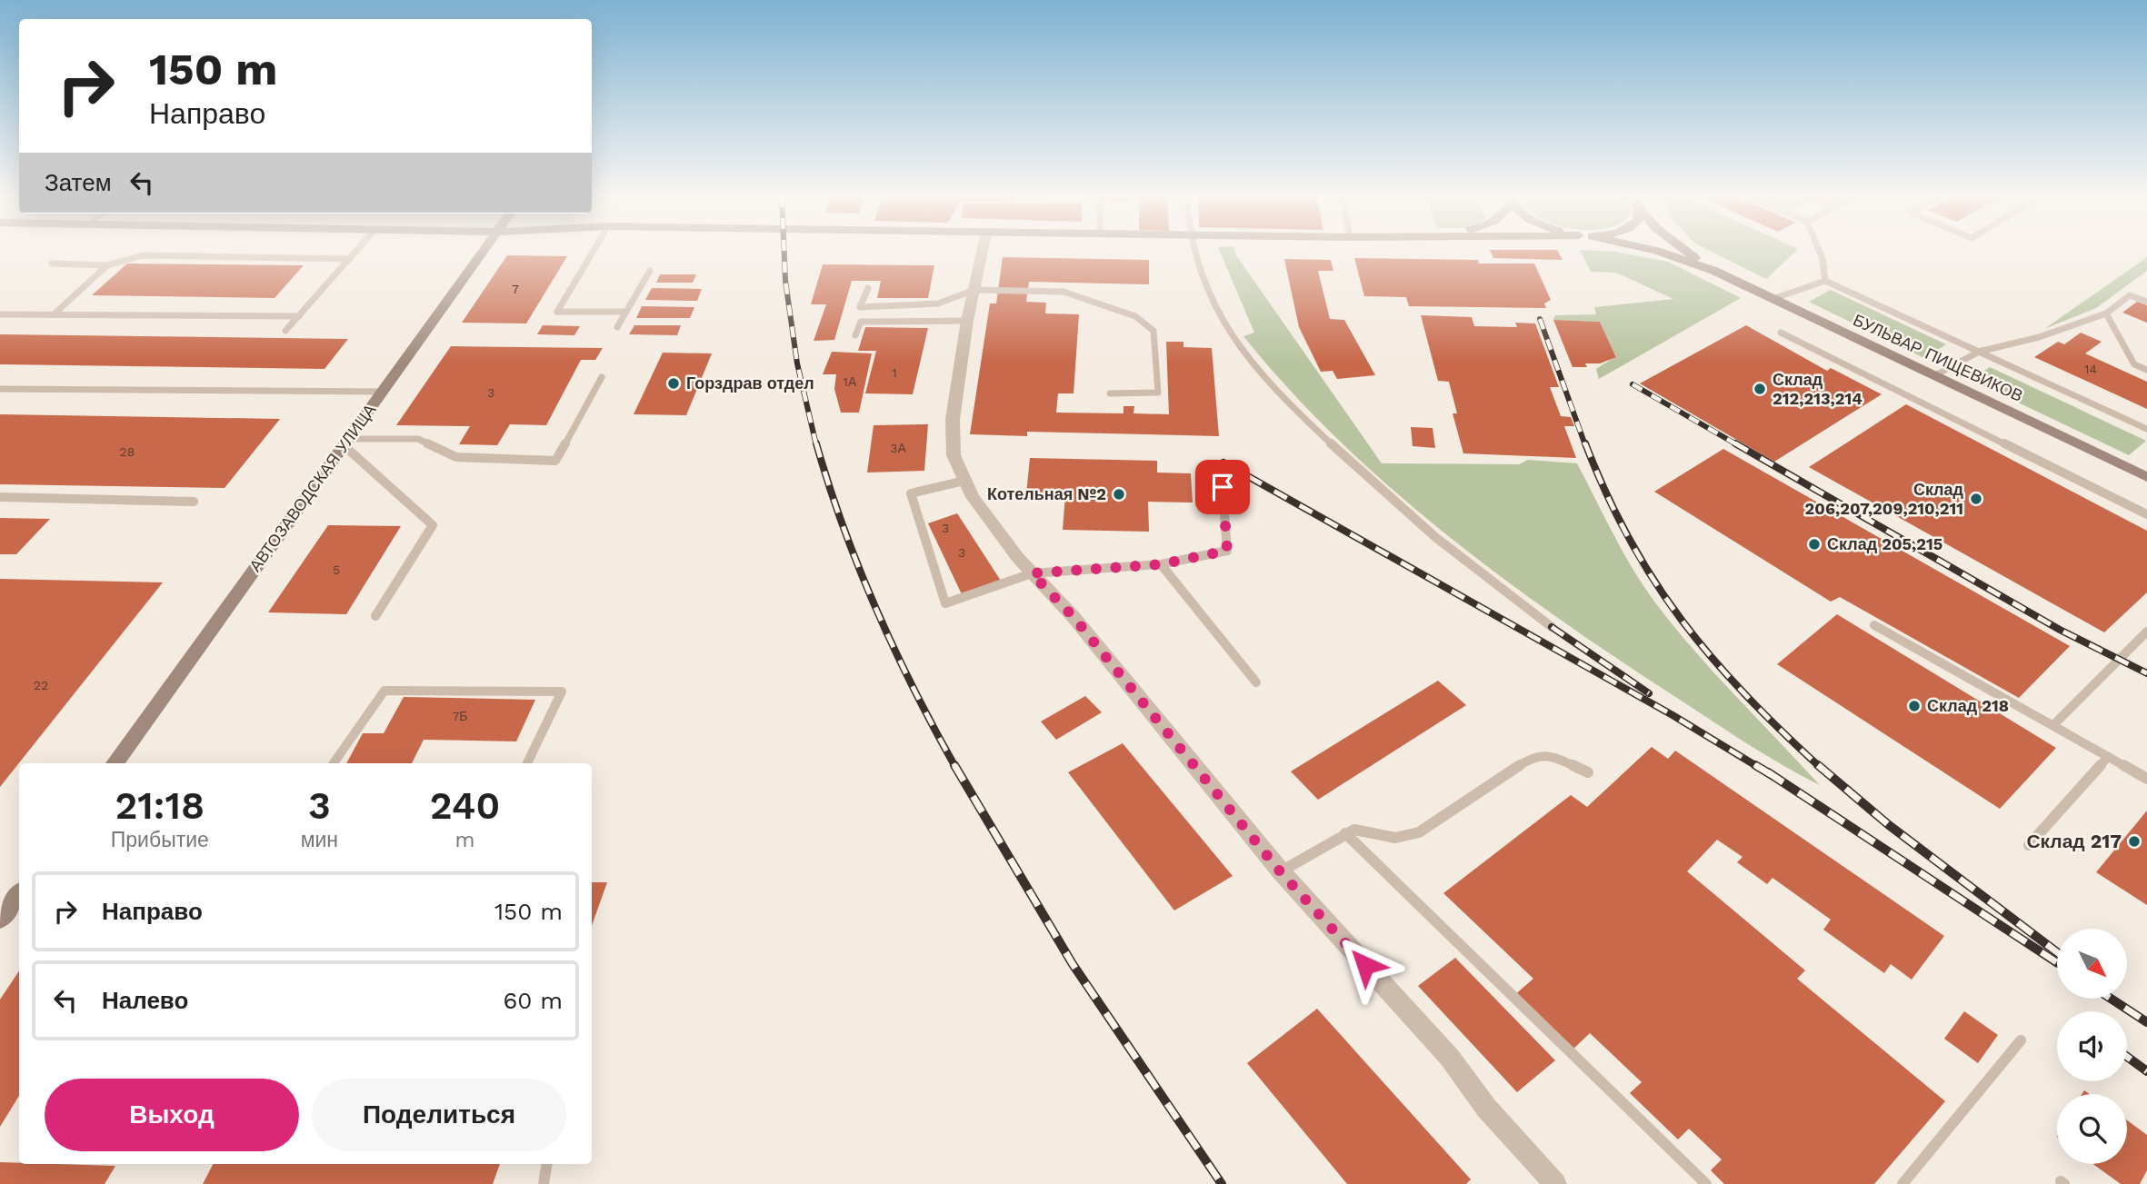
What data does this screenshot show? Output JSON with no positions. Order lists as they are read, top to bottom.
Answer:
{
  "streets": {
    "main road": ["БУЛЬВАР ПИЩЕВИКОВ", "АВТОЗАВОДСКАЯ УЛИЦА"]
  },
  "places": [
    "Горздрав отдел",
    "Склад 212,213,214",
    "Котельная №2",
    "Склад 206,207,209,210,211",
    "Склад 205,215",
    "Склад 218",
    "Склад 217"
  ],
  "house_numbers": [
    "7",
    "14",
    "1",
    "1А",
    "3",
    "3А",
    "28",
    "3",
    "3",
    "5",
    "22",
    "7Б"
  ],
  "north": "bottom right",
  "page": {
    "turn": ["150 m", "Направо"],
    "then": "Затем",
    "eta": [
      "21:18",
      "Прибытие",
      "3",
      "мин",
      "240",
      "m"
    ],
    "list": [
      {
        "name": "Направо",
        "value": "150 m"
      },
      {
        "name": "Налево",
        "value": "60 m"
      }
    ],
    "buttons": ["Выход", "Поделиться"]
  }
}
